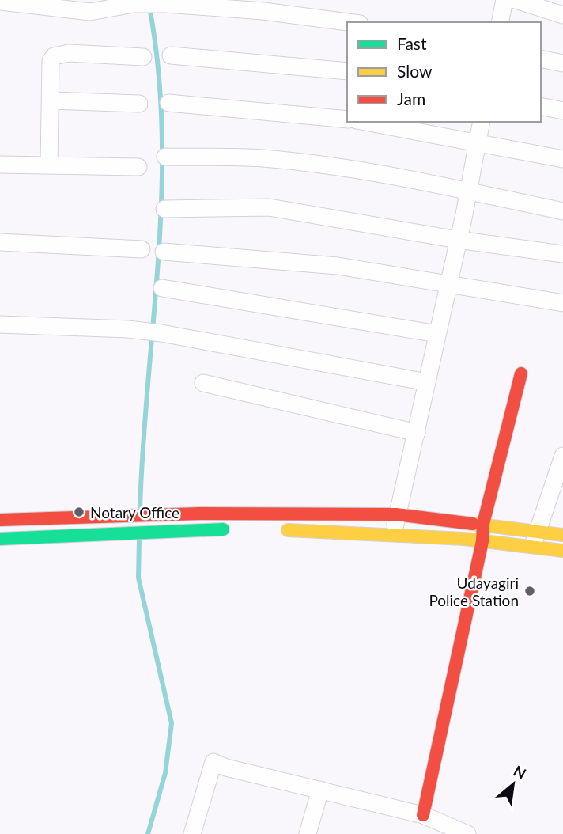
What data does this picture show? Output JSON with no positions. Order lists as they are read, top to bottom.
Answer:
{
  "places": ["Notary Office", "Udayagiri Police Station"],
  "legend": ["Fast", "Slow", "Jam"],
  "north": "top right"
}
